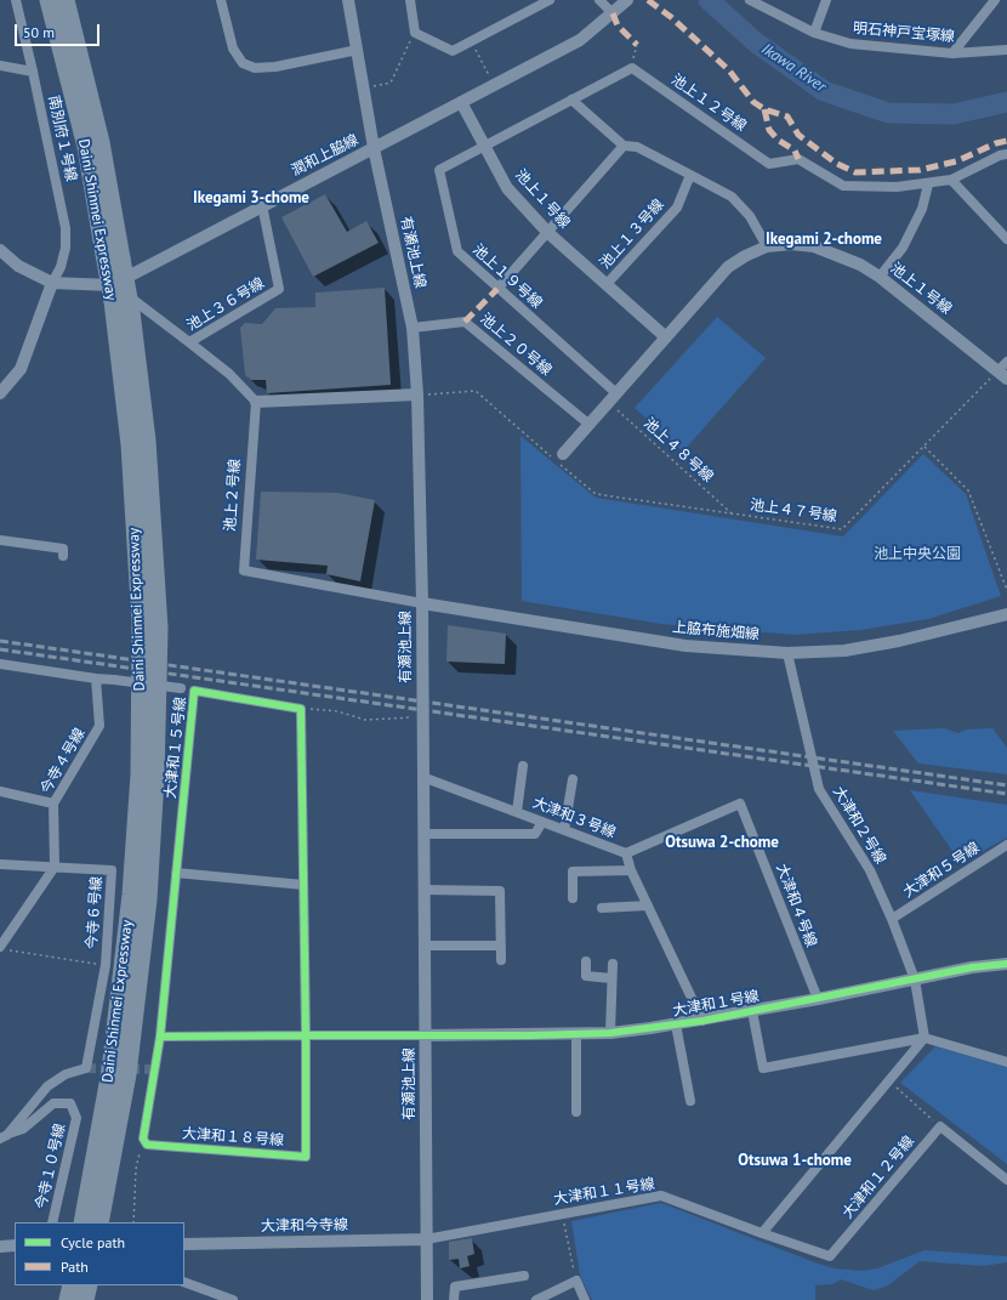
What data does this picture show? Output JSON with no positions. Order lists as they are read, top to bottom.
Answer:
{
  "streets": {
    "highway": ["Daini Shinmei Expressway"],
    "street": [
      "明石神戸宝塚線",
      "池上１２号線",
      "南別府１号線",
      "潤和上脇線",
      "池上１号線",
      "池上１３号線",
      "有瀬池上線",
      "池上１９号線",
      "池上３６号線",
      "池上２０号線",
      "池上２号線",
      "上脇布施畑線",
      "大津和１５号線",
      "今寺４号線",
      "大津和３号線",
      "大津和２号線",
      "大津和５号線",
      "大津和４号線",
      "今寺６号線",
      "大津和１号線",
      "大津和１８号線",
      "今寺１０号線",
      "大津和１２号線",
      "大津和１１号線",
      "大津和今寺線"
    ],
    "path": ["池上４８号線", "池上４７号線"]
  },
  "crossings": [
    ["潤和上脇線", "池上１号線"],
    ["潤和上脇線", "Daini Shinmei Expressway"],
    ["潤和上脇線", "有瀬池上線"],
    ["潤和上脇線", "池上３６号線"],
    ["池上１号線", "池上１３号線"],
    ["池上１号線", "池上１９号線"],
    ["池上１号線", "池上２０号線"],
    ["池上１号線", "池上４８号線"],
    ["池上１号線", "池上４７号線"],
    ["有瀬池上線", "池上２０号線"],
    ["有瀬池上線", "池上２号線"],
    ["有瀬池上線", "池上４７号線"],
    ["有瀬池上線", "上脇布施畑線"],
    ["有瀬池上線", "大津和３号線"],
    ["有瀬池上線", "大津和１号線"],
    ["有瀬池上線", "大津和１１号線"],
    ["有瀬池上線", "大津和今寺線"],
    ["池上１９号線", "池上４８号線"],
    ["池上３６号線", "池上２号線"],
    ["池上４８号線", "池上４７号線"],
    ["池上２号線", "上脇布施畑線"],
    ["上脇布施畑線", "大津和２号線"],
    ["今寺４号線", "今寺６号線"],
    ["大津和３号線", "大津和４号線"],
    ["大津和３号線", "大津和１号線"],
    ["大津和２号線", "大津和５号線"],
    ["大津和２号線", "大津和１号線"],
    ["大津和４号線", "大津和１号線"],
    ["今寺６号線", "今寺１０号線"],
    ["大津和１２号線", "大津和１１号線"],
    ["大津和１１号線", "大津和今寺線"]
  ],
  "districts": [
    "Ikegami 3-chome",
    "Ikegami 2-chome",
    "Otsuwa 2-chome",
    "Otsuwa 1-chome"
  ],
  "water": ["Ikawa River"],
  "parks": ["池上中央公園"],
  "legend": ["Cycle path", "Path"],
  "scale_bar": "50 m"
}
